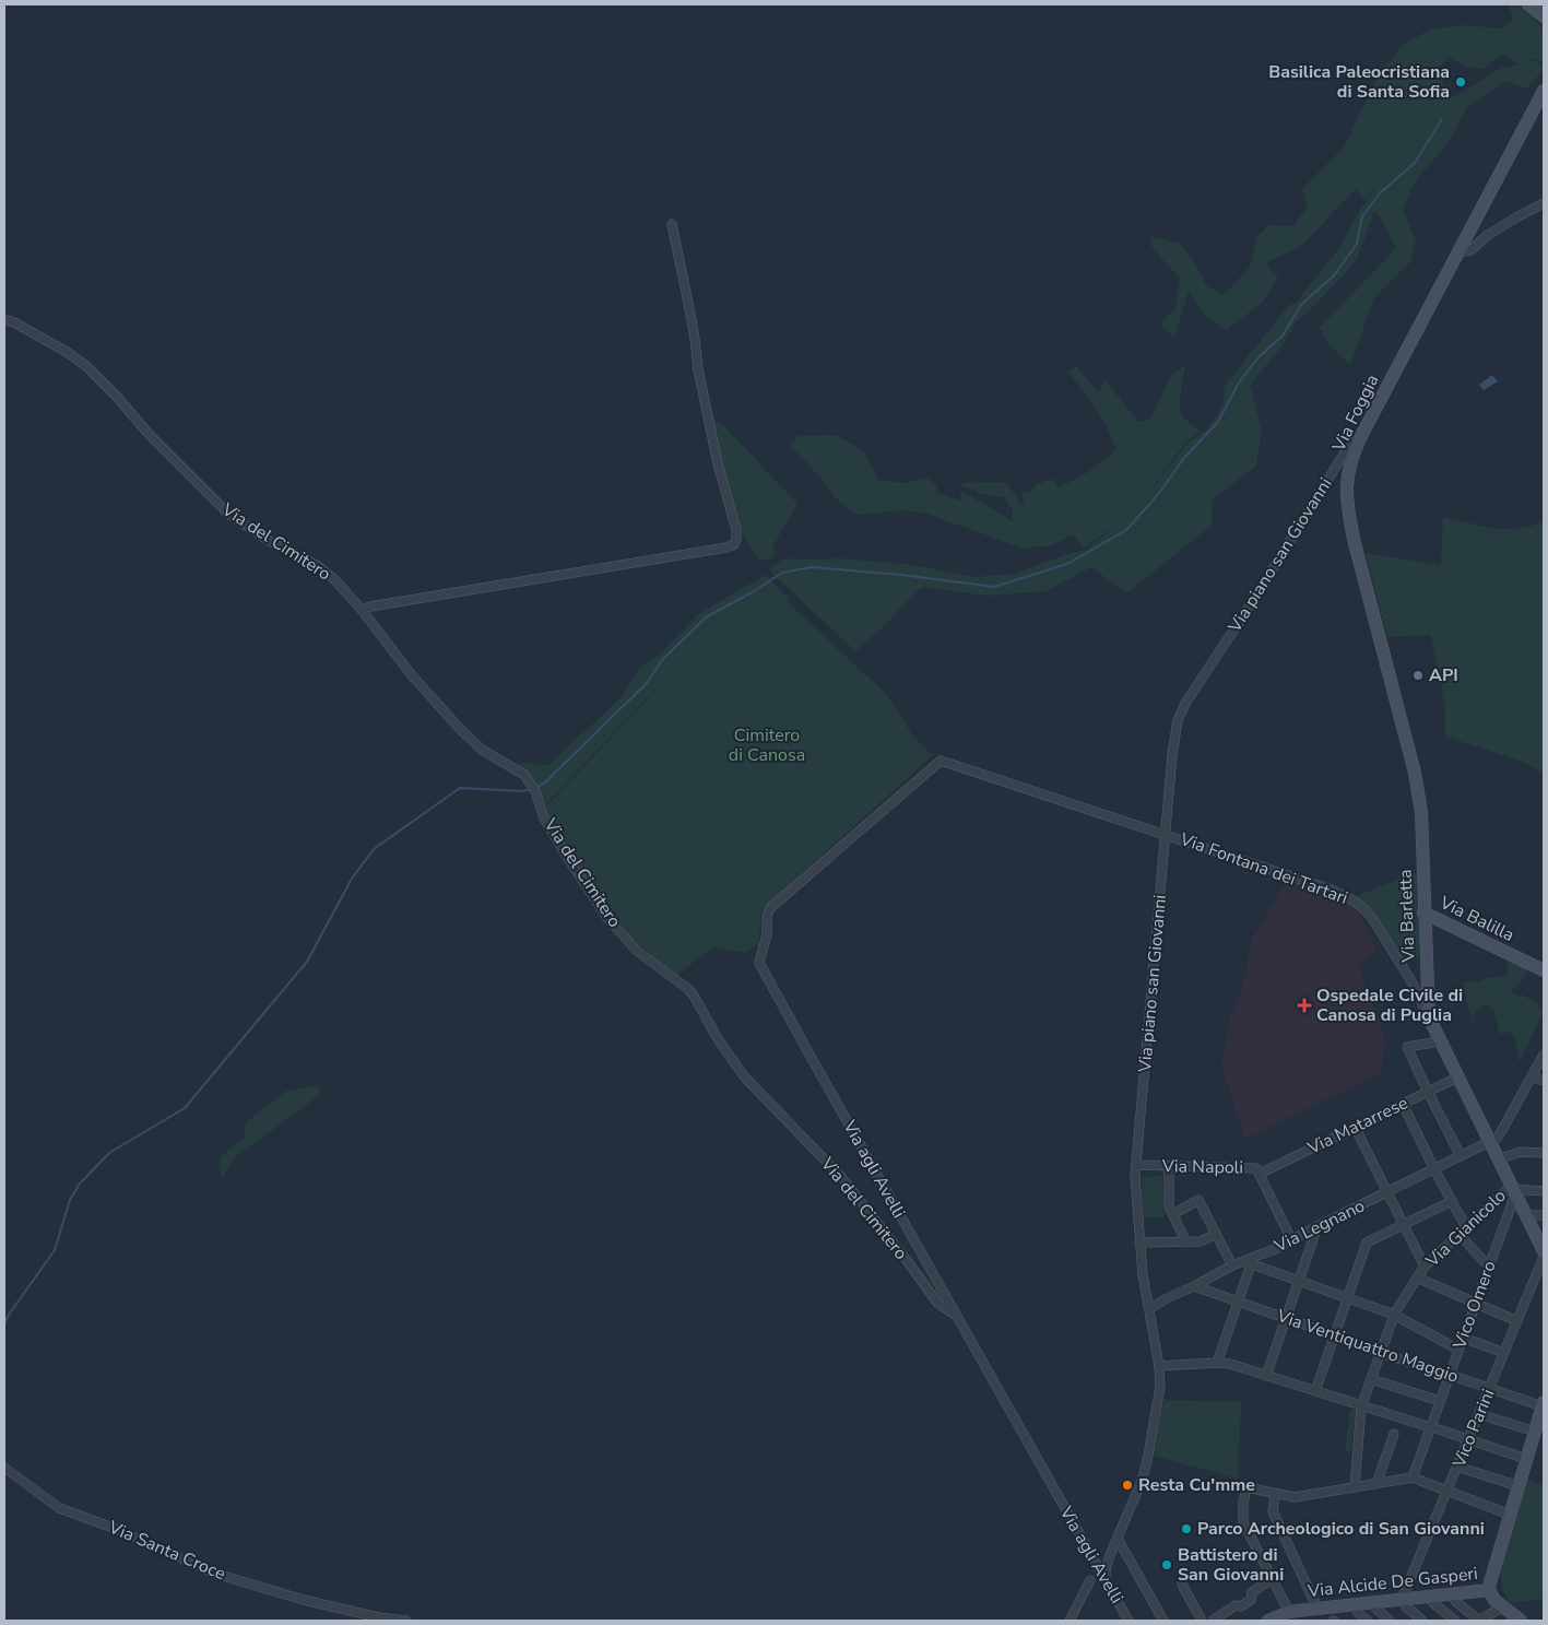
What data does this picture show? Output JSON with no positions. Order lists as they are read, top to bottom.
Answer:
{
  "streets": {
    "main road": [
      "Via Foggia",
      "Via Barletta",
      "Via Balilla",
      "Via Alcide De Gasperi"
    ],
    "street": [
      "Via del Cimitero",
      "Via piano san Giovanni",
      "Via Fontana dei Tartari",
      "Via Matarrese",
      "Via Napoli",
      "Via agli Avelli",
      "Via Legnano",
      "Via Gianicolo",
      "Vico Omero",
      "Via Ventiquattro Maggio",
      "Vico Parini",
      "Via Santa Croce"
    ]
  },
  "crossings": [
    ["Via Foggia", "Via piano san Giovanni"],
    ["Via Foggia", "Via Barletta"],
    ["Via del Cimitero", "Via agli Avelli"],
    ["Via piano san Giovanni", "Via Fontana dei Tartari"],
    ["Via piano san Giovanni", "Via Napoli"],
    ["Via piano san Giovanni", "Via agli Avelli"],
    ["Via piano san Giovanni", "Via Legnano"],
    ["Via Fontana dei Tartari", "Via Barletta"],
    ["Via Fontana dei Tartari", "Via agli Avelli"],
    ["Via Barletta", "Via Balilla"],
    ["Via Matarrese", "Via Napoli"],
    ["Via Napoli", "Via Legnano"],
    ["Via Legnano", "Via Ventiquattro Maggio"],
    ["Via Gianicolo", "Vico Omero"],
    ["Via Gianicolo", "Via Ventiquattro Maggio"],
    ["Vico Omero", "Via Ventiquattro Maggio"],
    ["Via Ventiquattro Maggio", "Vico Parini"],
    ["Vico Parini", "Via Alcide De Gasperi"]
  ],
  "parks": ["Cimitero di Canosa"],
  "places": {
    "other": [
      "Basilica Paleocristiana di Santa Sofia",
      "API",
      "Resta Cu'mme",
      "Parco Archeologico di San Giovanni",
      "Battistero di San Giovanni"
    ],
    "health": ["Ospedale Civile di Canosa di Puglia"]
  }
}
